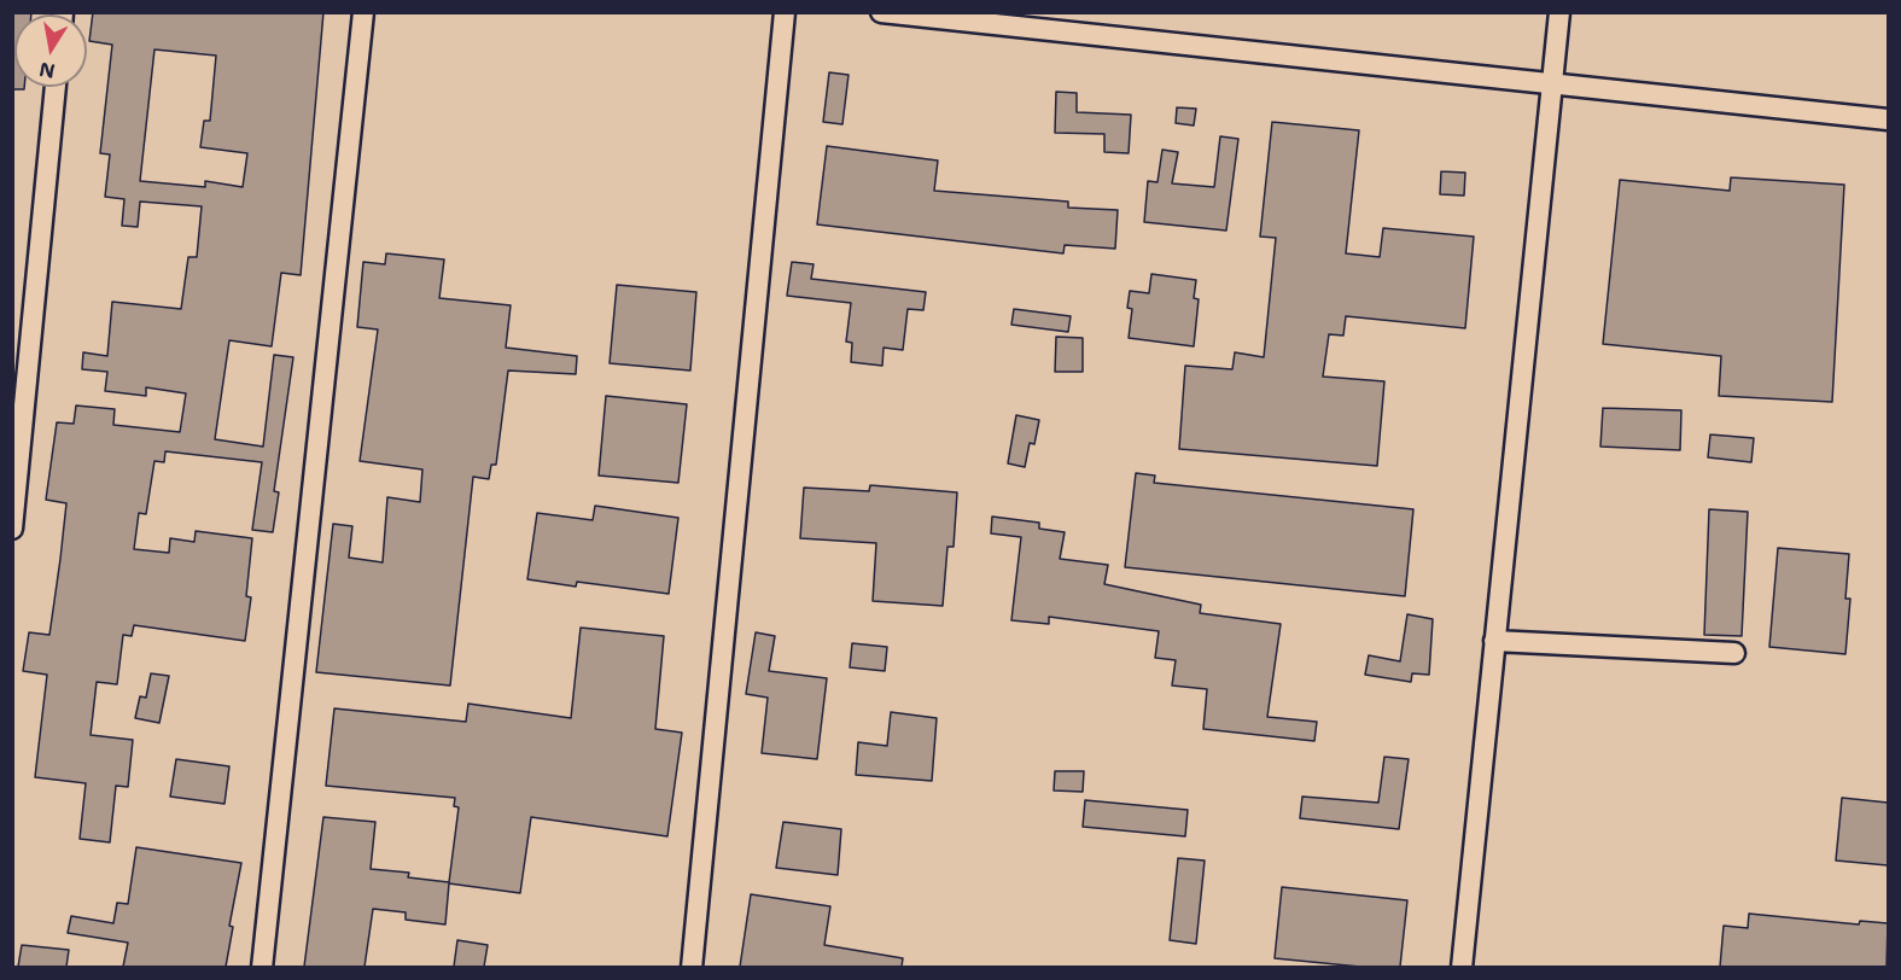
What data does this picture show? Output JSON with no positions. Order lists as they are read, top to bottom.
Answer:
{
  "north": "bottom"
}
